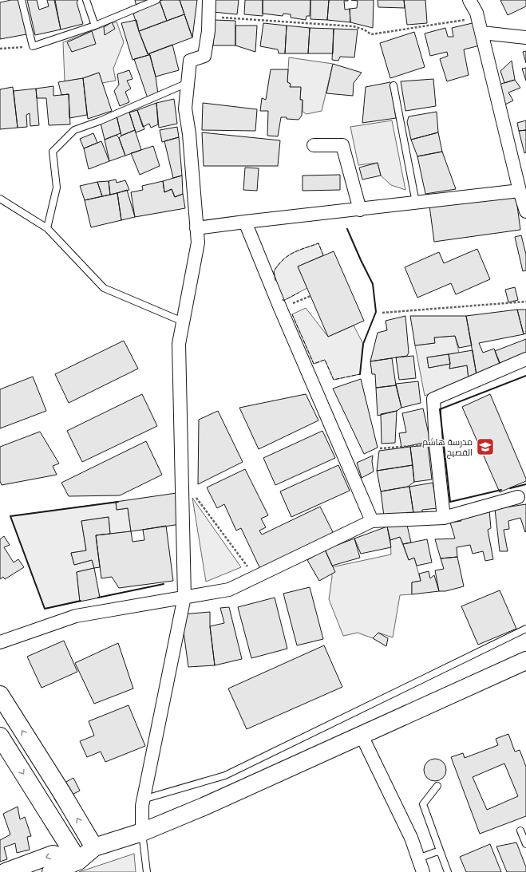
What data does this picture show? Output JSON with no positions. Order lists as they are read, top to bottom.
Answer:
{
  "places": {
    "school or university": ["مدرسة هاشم الفصيح"]
  }
}
